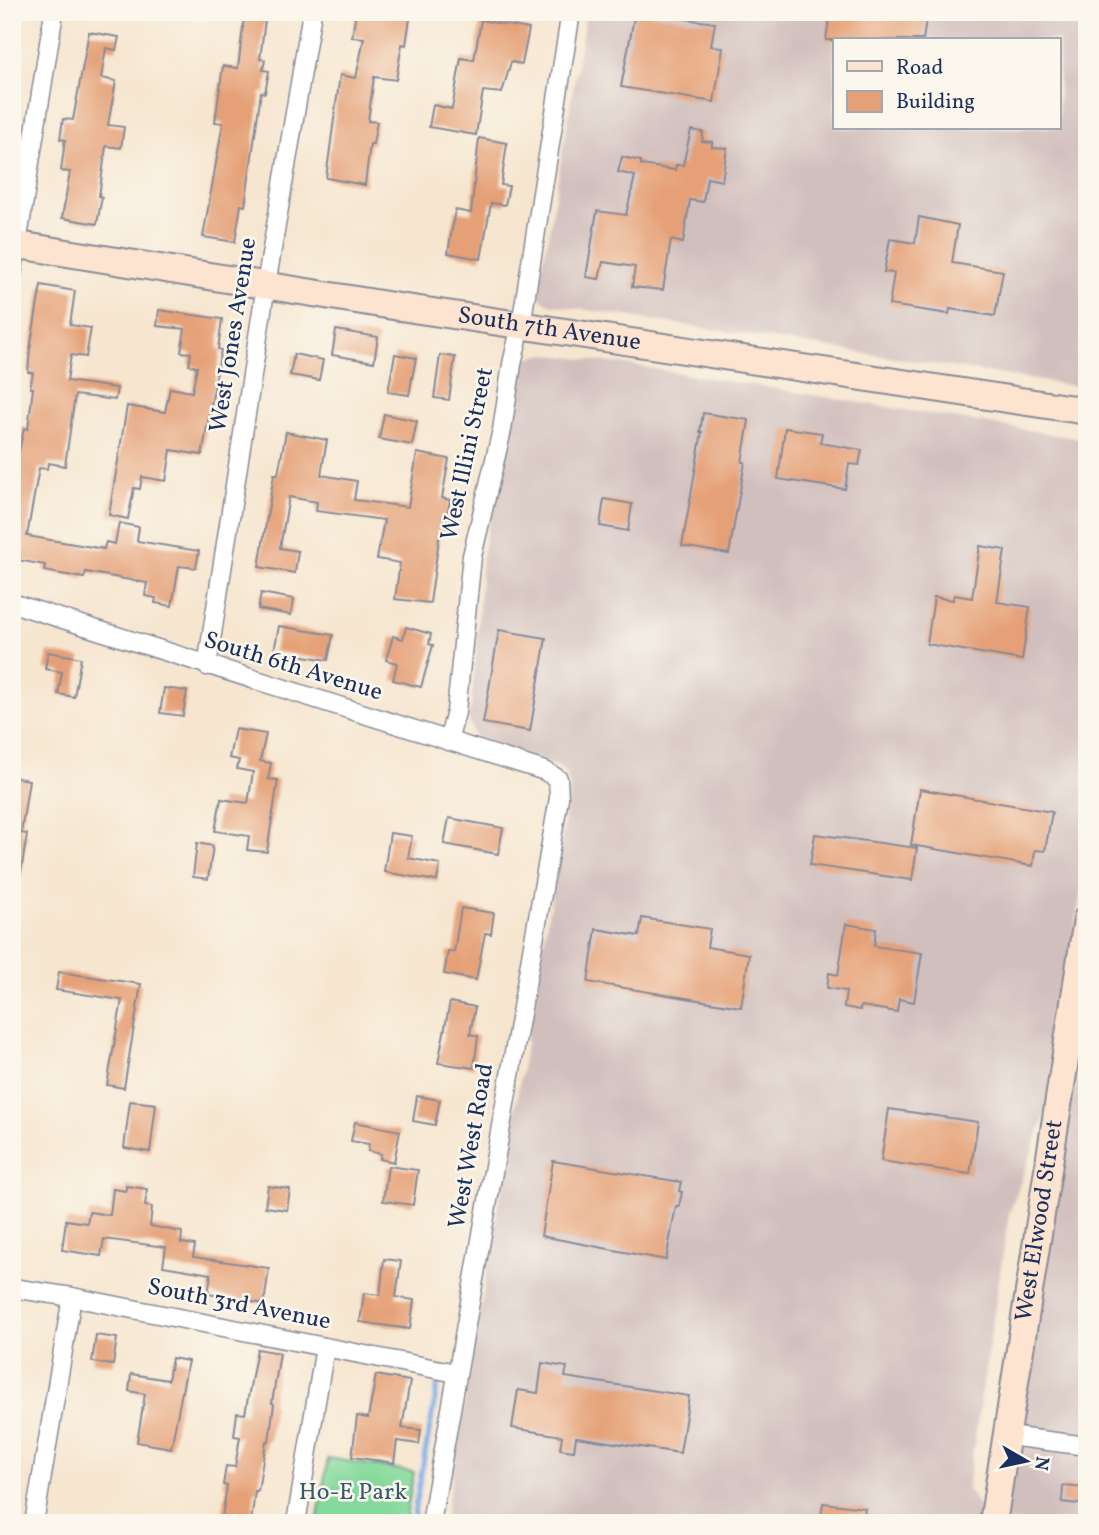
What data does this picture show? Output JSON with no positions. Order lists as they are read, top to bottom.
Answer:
{
  "streets": {
    "main road": ["South 7th Avenue", "West Elwood Street"],
    "street": [
      "West Jones Avenue",
      "West Illini Street",
      "South 6th Avenue",
      "West West Road",
      "South 3rd Avenue"
    ]
  },
  "crossings": [
    ["South 7th Avenue", "West Jones Avenue"],
    ["South 7th Avenue", "West Illini Street"],
    ["West Jones Avenue", "South 6th Avenue"],
    ["West Illini Street", "South 6th Avenue"],
    ["South 6th Avenue", "West West Road"],
    ["West West Road", "South 3rd Avenue"]
  ],
  "parks": ["Ho-E Park"],
  "legend": ["Road", "Building"],
  "north": "right"
}
